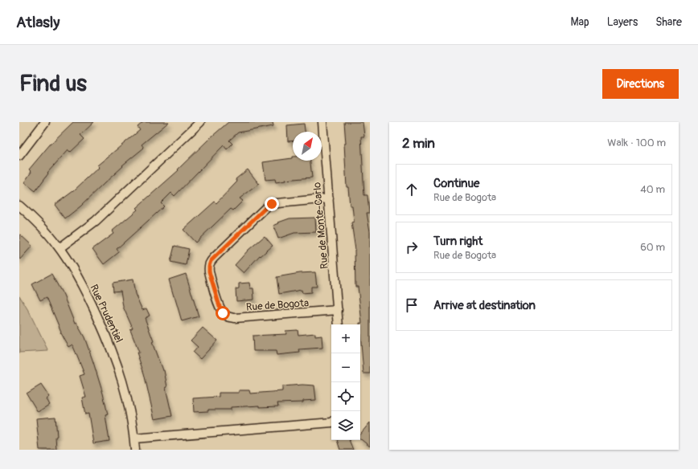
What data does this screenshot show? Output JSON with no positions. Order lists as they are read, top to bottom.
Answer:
{
  "streets": {
    "street": ["Rue de Monte-Carlo", "Rue de Bogota", "Rue Prudentiel"]
  },
  "crossings": [
    ["Rue de Monte-Carlo", "Rue de Bogota"]
  ],
  "north": "top right",
  "page": {
    "header": "Atlasly",
    "nav": ["Map", "Layers", "Share"],
    "buttons": "Directions",
    "title": "Find us",
    "heading": ["2 min", "Walk · 100 m"],
    "list": [
      ["Continue", "Rue de Bogota", "40 m"],
      ["Turn right", "Rue de Bogota", "60 m"],
      "Arrive at destination"
    ],
    "map_buttons": ["+", "−"]
  }
}
